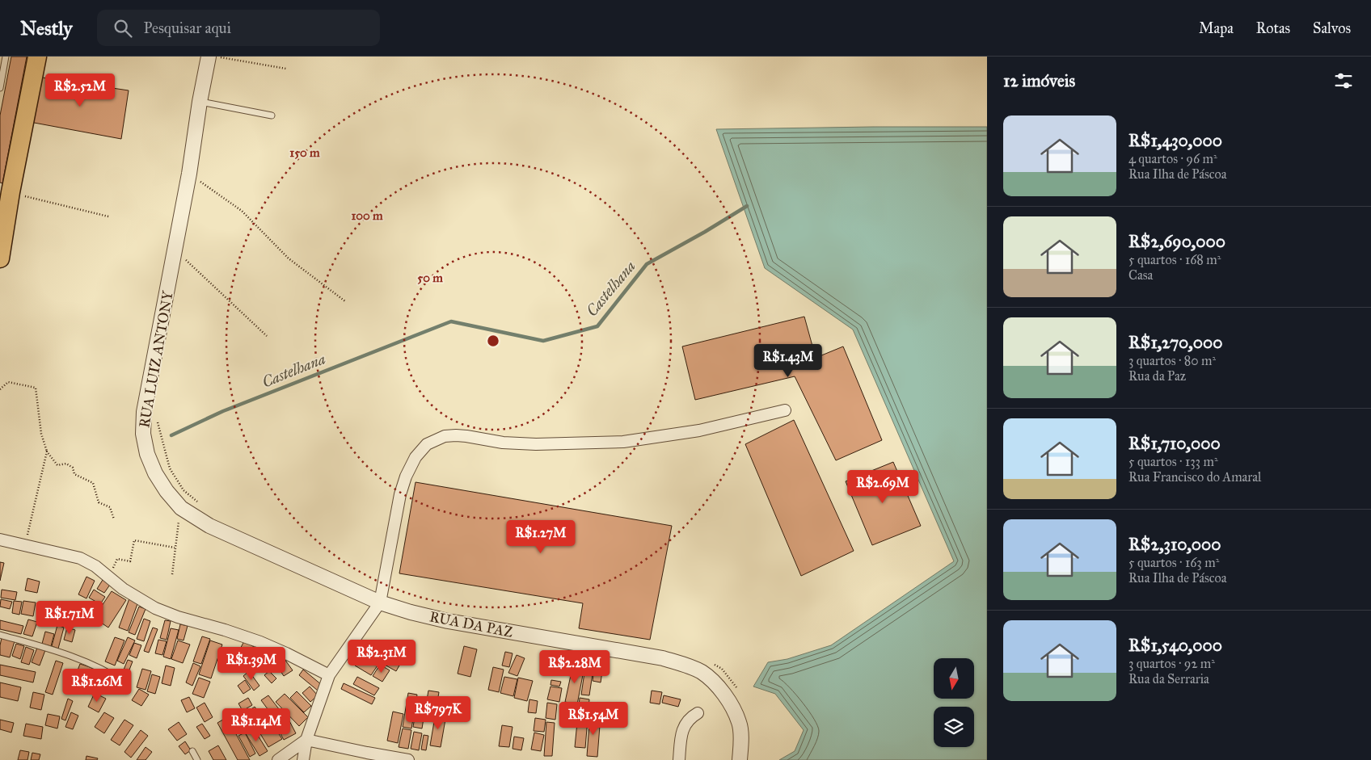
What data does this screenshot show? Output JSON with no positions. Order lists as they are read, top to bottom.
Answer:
{
  "streets": {
    "street": ["RUA LUIZ ANTONY", "RUA DA PAZ"]
  },
  "crossings": [
    ["RUA LUIZ ANTONY", "RUA DA PAZ"]
  ],
  "water": ["Castelhana"],
  "north": "bottom",
  "page": {
    "header": "Nestly",
    "search": "Pesquisar aqui",
    "nav": ["Mapa", "Rotas", "Salvos"],
    "heading": "12 imóveis",
    "price": [
      "R$2.52M",
      "R$1.43M",
      "R$2.69M",
      "R$1.27M",
      "R$1.71M",
      "R$2.31M",
      "R$1.39M",
      "R$2.28M",
      "R$1.26M",
      "R$797K",
      "R$1.54M",
      "R$1.14M"
    ],
    "list": [
      {
        "name": "R$1,430,000",
        "note": "4 quartos · 96 m² · Rua Ilha de Páscoa"
      },
      {
        "name": "R$2,690,000",
        "note": "5 quartos · 168 m² · Casa"
      },
      {
        "name": "R$1,270,000",
        "note": "3 quartos · 80 m² · Rua da Paz"
      },
      {
        "name": "R$1,710,000",
        "note": "5 quartos · 133 m² · Rua Francisco do Amaral"
      },
      {
        "name": "R$2,310,000",
        "note": "5 quartos · 163 m² · Rua Ilha de Páscoa"
      },
      {
        "name": "R$1,540,000",
        "note": "3 quartos · 92 m² · Rua da Serraria"
      }
    ]
  },
  "rings": ["150 m", "100 m", "50 m"]
}
